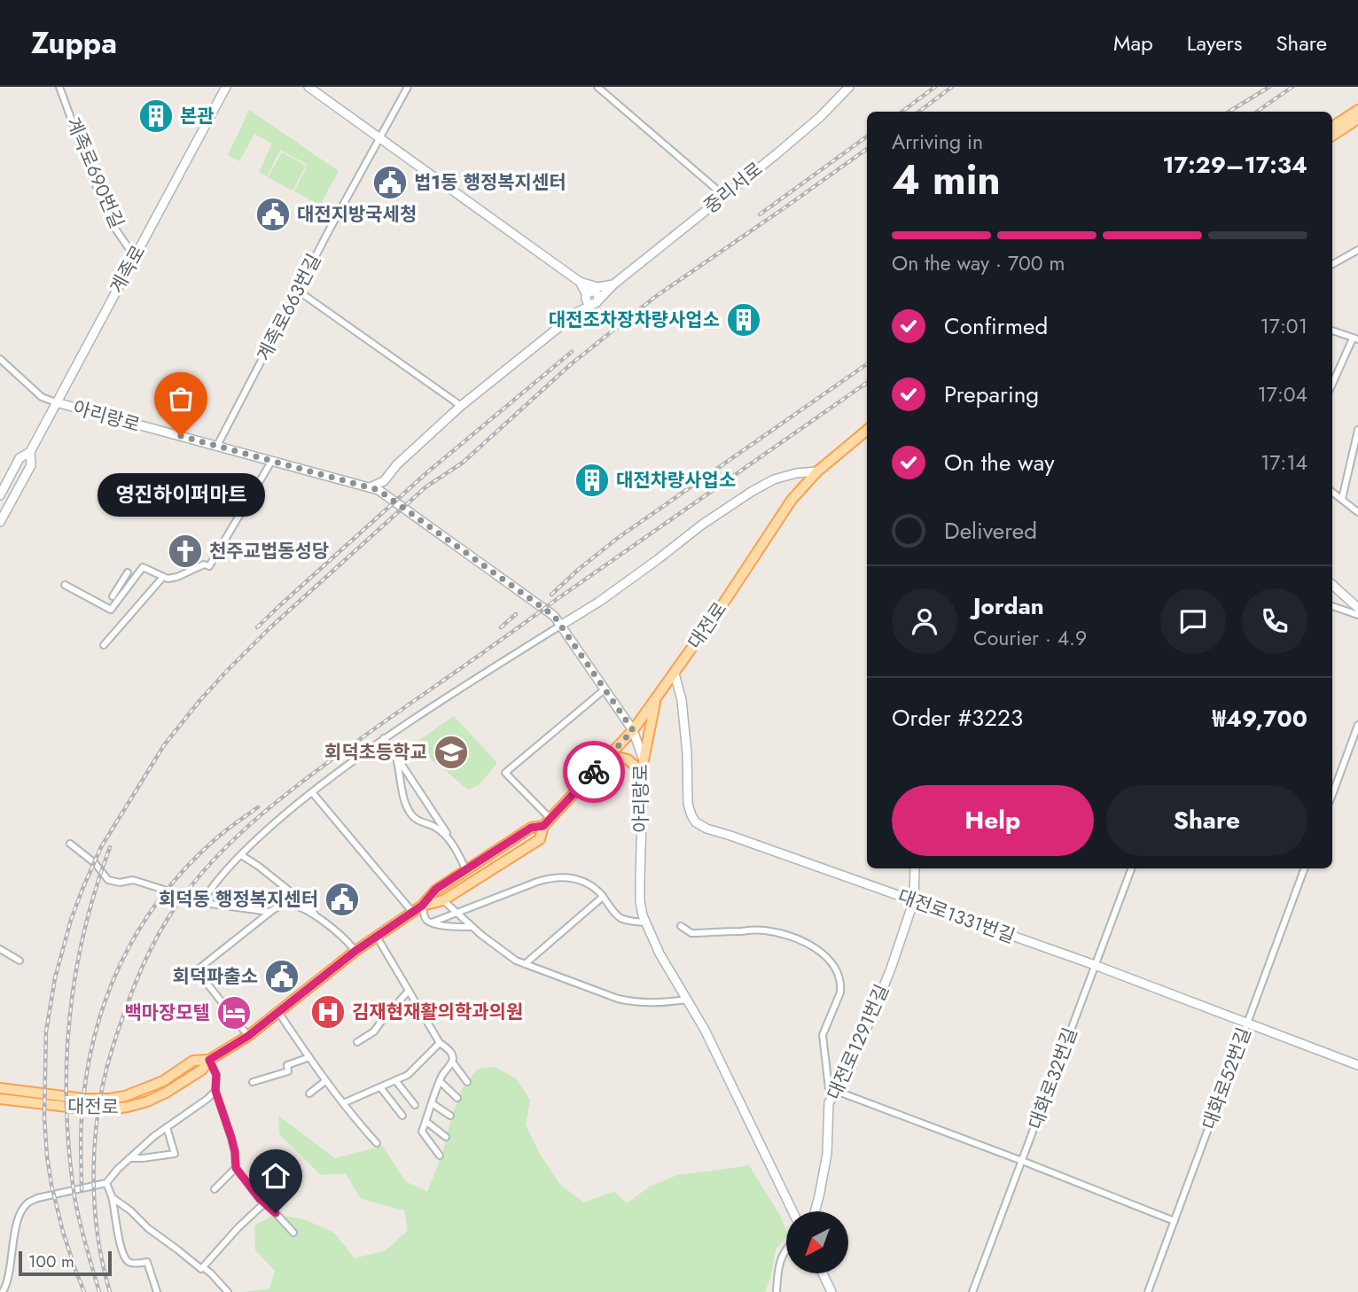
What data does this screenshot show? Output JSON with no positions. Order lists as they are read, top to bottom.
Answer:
{
  "streets": {
    "main road": [
      "중리서로",
      "계족로",
      "아리랑로",
      "대전로",
      "대전로1331번길",
      "대전로1291번길"
    ],
    "street": [
      "계족로690번길",
      "계족로663번길",
      "대화로32번길",
      "대화로52번길"
    ]
  },
  "crossings": [
    ["계족로690번길", "계족로"],
    ["계족로", "아리랑로"],
    ["계족로663번길", "아리랑로"],
    ["아리랑로", "대전로"],
    ["대전로", "대전로1331번길"],
    ["대전로1331번길", "대전로1291번길"],
    ["대전로1331번길", "대화로32번길"],
    ["대전로1331번길", "대화로52번길"]
  ],
  "places": {
    "building": ["본관", "대전조차장차량사업소", "대전차량사업소"],
    "public building": [
      "법1동 행정복지센터",
      "대전지방국세청",
      "회덕동 행정복지센터",
      "회덕파출소"
    ],
    "other": ["영진하이퍼마트"],
    "church": ["천주교법동성당"],
    "school or university": ["회덕초등학교"],
    "hospital": ["김재현재활의학과의원"],
    "hotel": ["백마장모텔"]
  },
  "scale_bar": "100 m",
  "north": "bottom left",
  "page": {
    "header": "Zuppa",
    "nav": ["Map", "Layers", "Share"],
    "heading": ["4 min", "Arriving in", "17:29–17:34"],
    "panel": [
      "Jordan",
      "Courier · 4.9",
      "Order #3223",
      "₩49,700"
    ],
    "bar": "On the way · 700 m",
    "list": [
      ["Confirmed", "17:01"],
      ["Preparing", "17:04"],
      ["On the way", "17:14"],
      "Delivered"
    ],
    "bubble": "영진하이퍼마트",
    "buttons": ["Help", "Share"],
    "scale": "100 m"
  }
}
